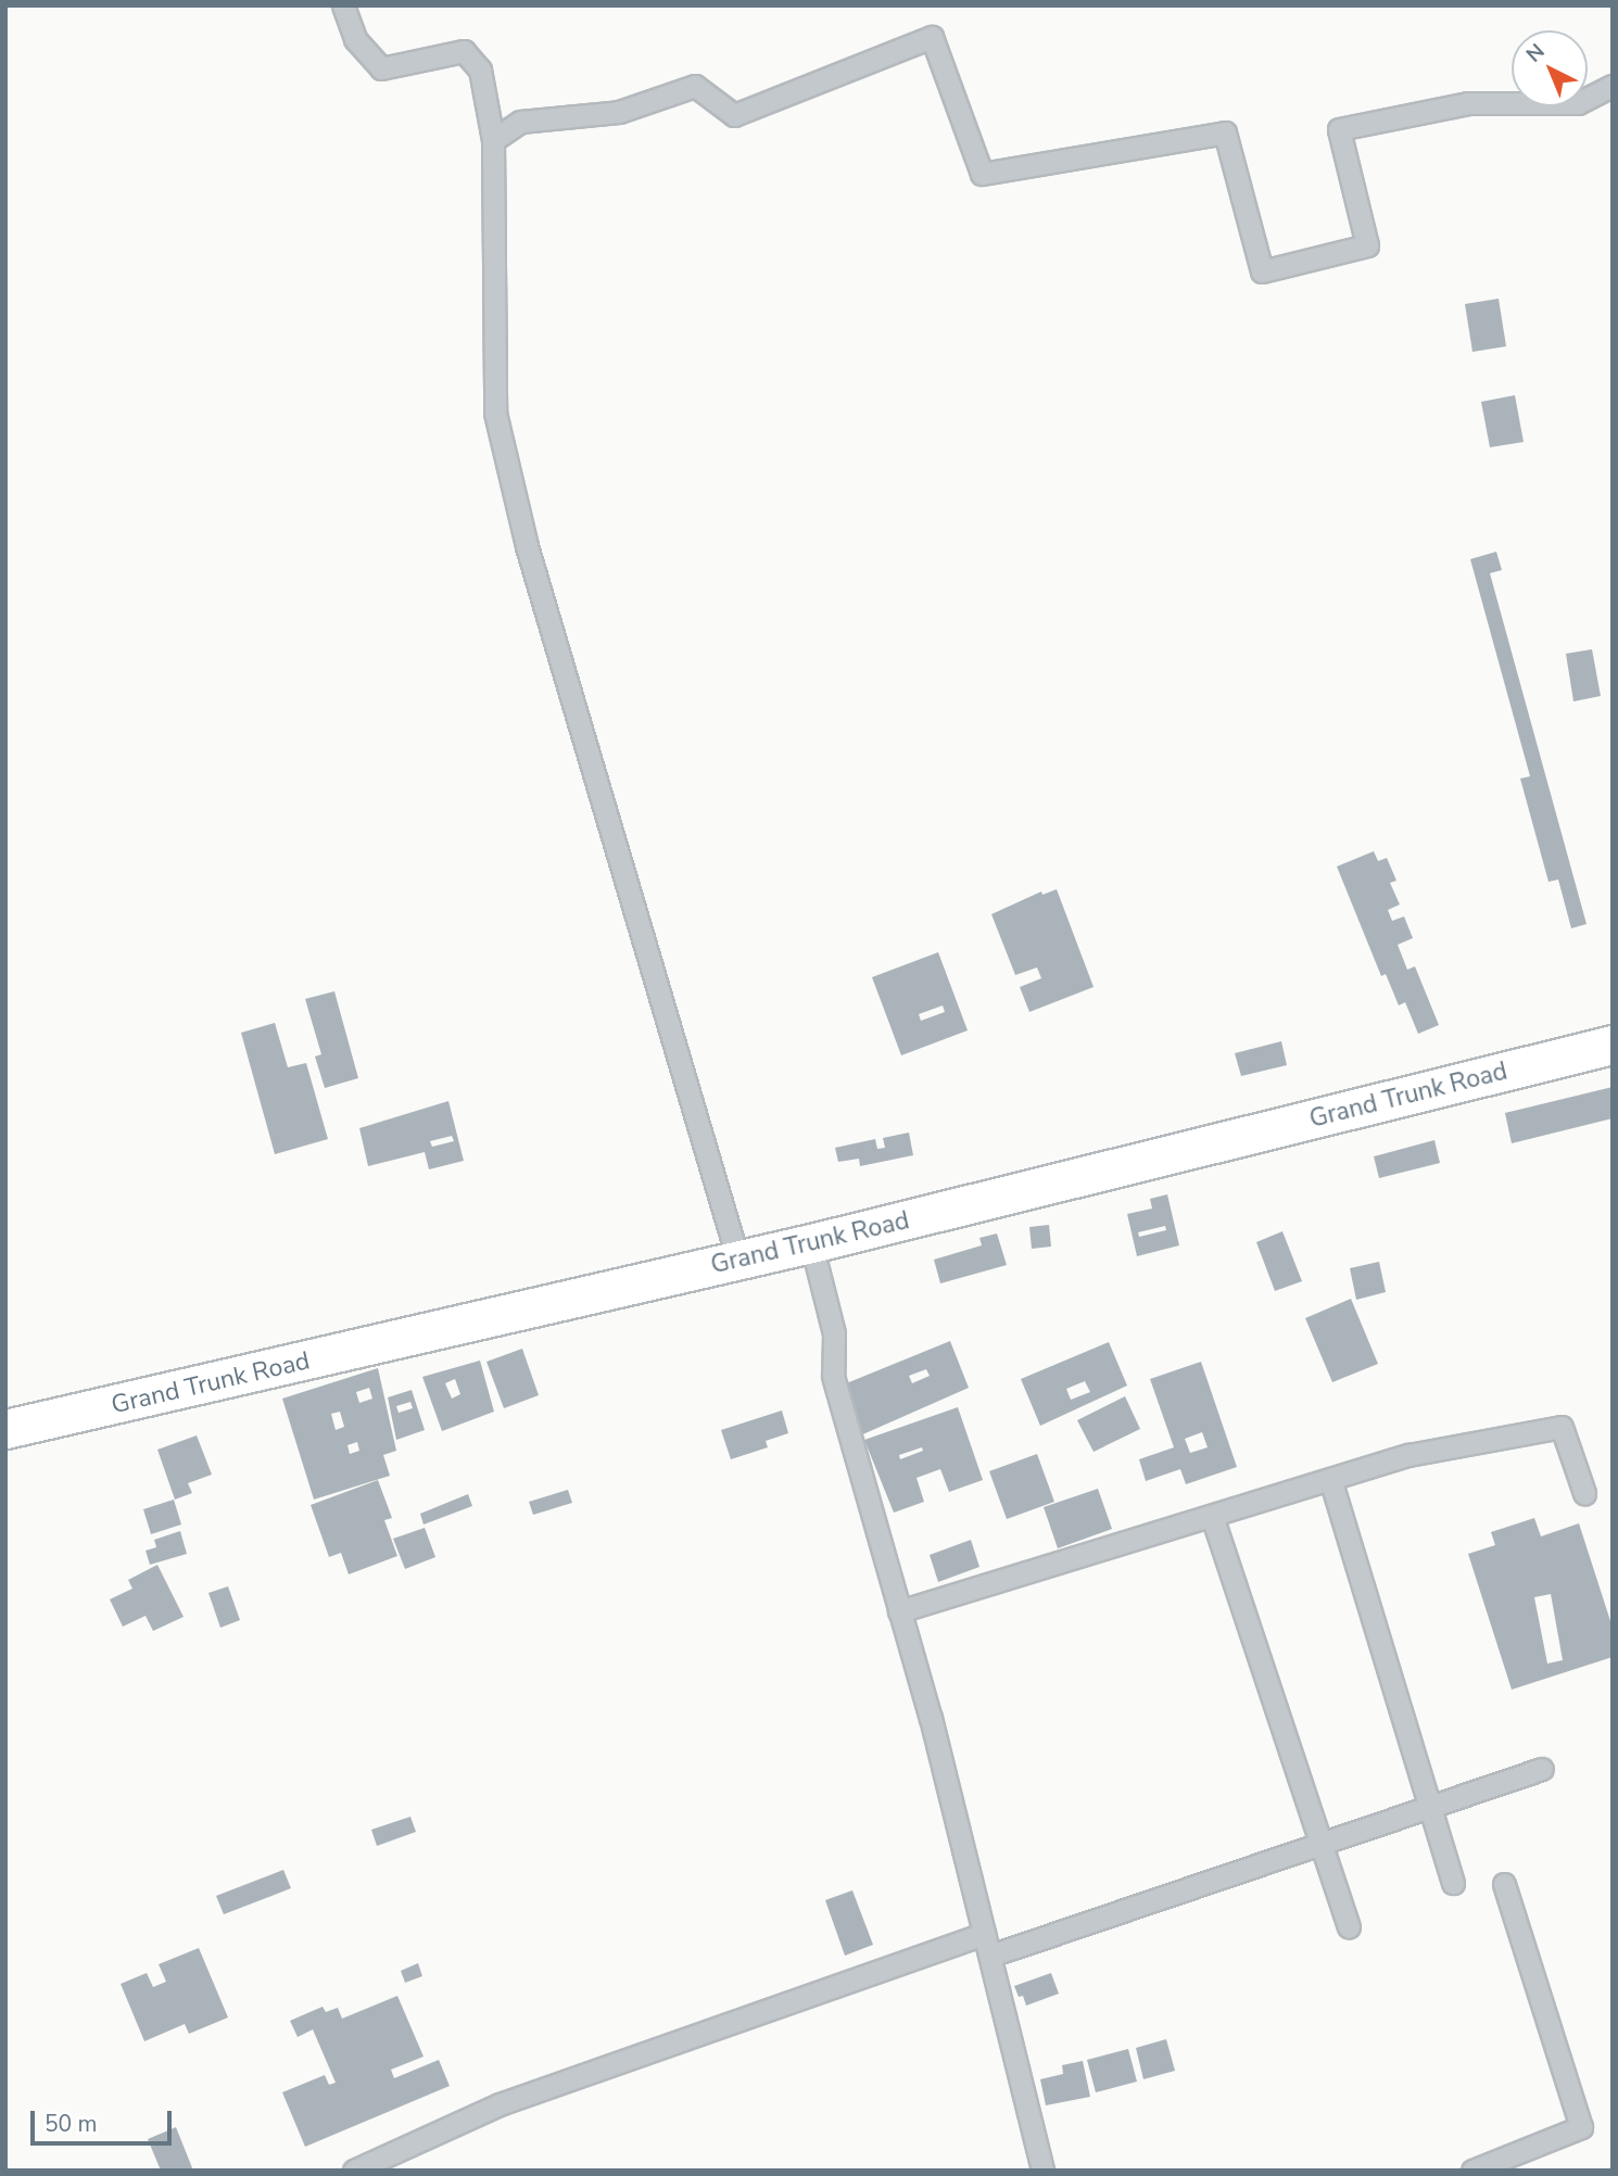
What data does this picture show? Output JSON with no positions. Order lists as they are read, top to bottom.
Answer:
{
  "streets": {
    "highway": ["Grand Trunk Road"]
  },
  "scale_bar": "50 m",
  "north": "top left"
}
